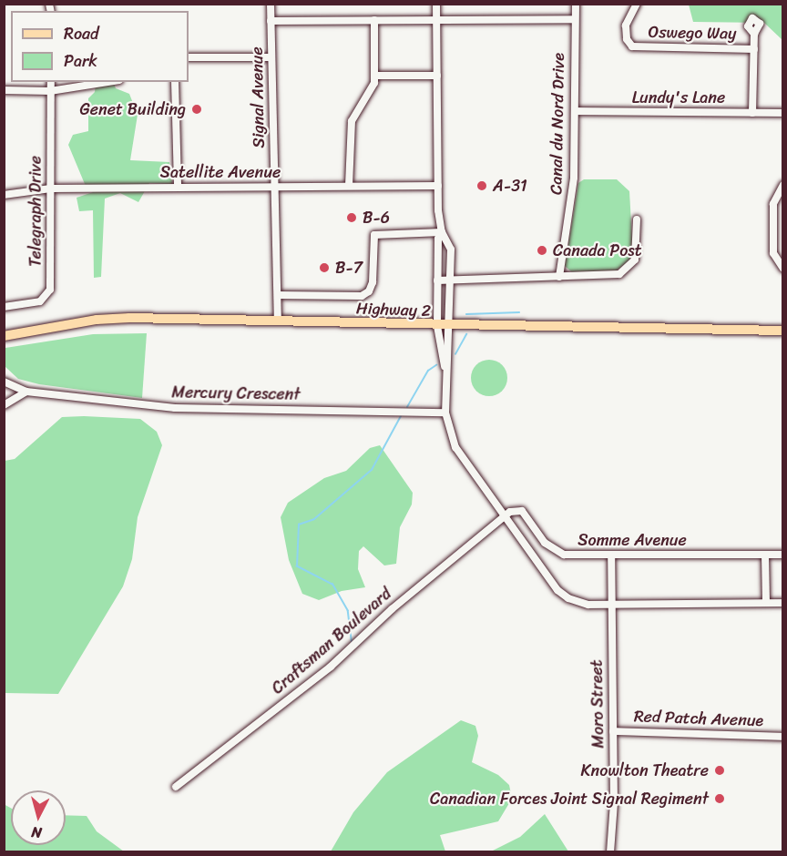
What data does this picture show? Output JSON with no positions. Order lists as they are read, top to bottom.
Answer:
{
  "streets": {
    "main road": ["Highway 2"],
    "street": [
      "Oswego Way",
      "Signal Avenue",
      "Lundy's Lane",
      "Canal du Nord Drive",
      "Satellite Avenue",
      "Telegraph Drive",
      "Mercury Crescent",
      "Somme Avenue",
      "Craftsman Boulevard",
      "Moro Street",
      "Red Patch Avenue"
    ]
  },
  "crossings": [
    ["Signal Avenue", "Satellite Avenue"],
    ["Signal Avenue", "Highway 2"],
    ["Lundy's Lane", "Canal du Nord Drive"],
    ["Satellite Avenue", "Telegraph Drive"],
    ["Somme Avenue", "Craftsman Boulevard"],
    ["Somme Avenue", "Moro Street"],
    ["Moro Street", "Red Patch Avenue"]
  ],
  "places": [
    "Genet Building",
    "A-31",
    "B-6",
    "Canada Post",
    "B-7",
    "Knowlton Theatre",
    "Canadian Forces Joint Signal Regiment"
  ],
  "legend": ["Road", "Park"],
  "north": "bottom"
}
